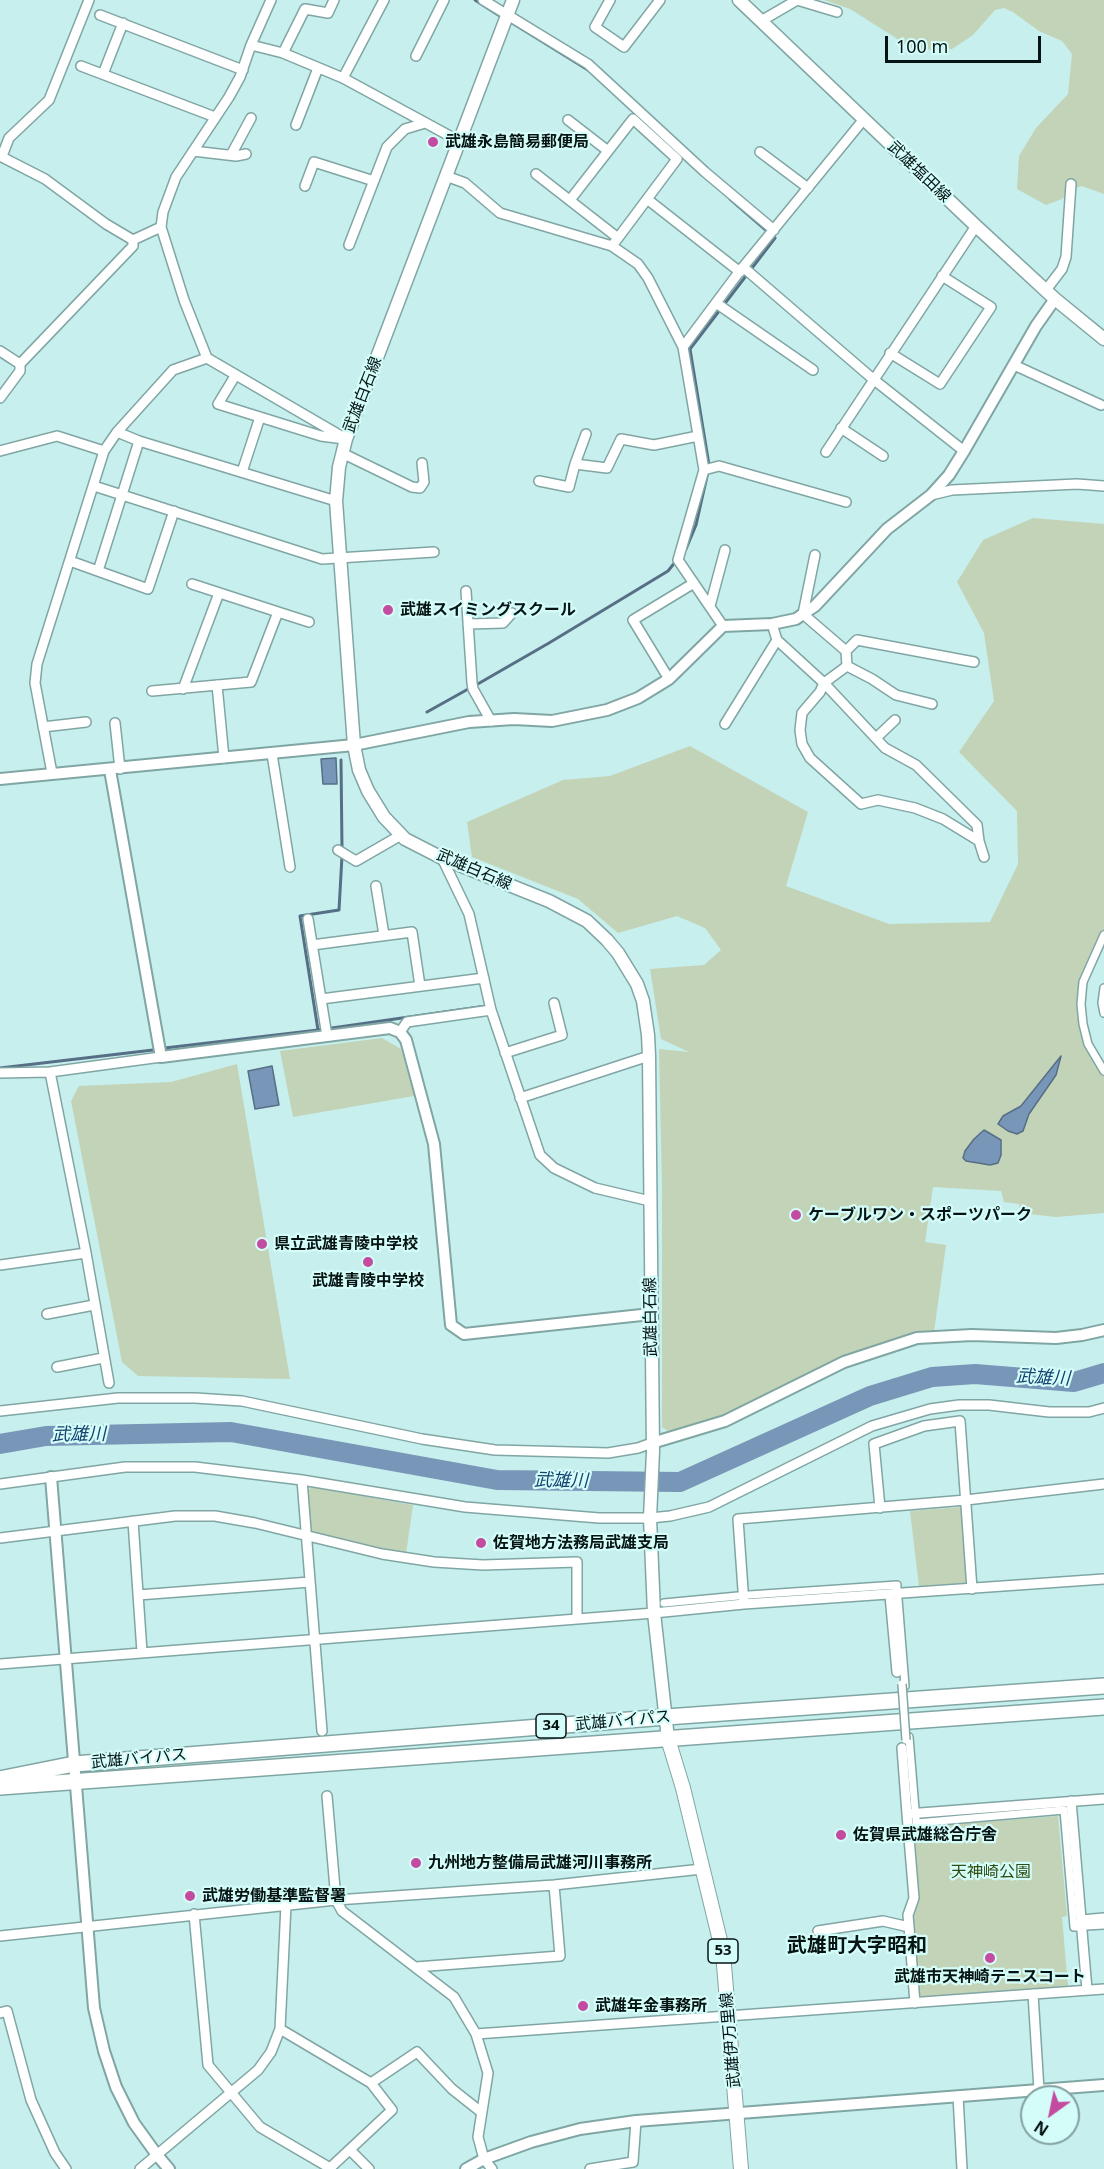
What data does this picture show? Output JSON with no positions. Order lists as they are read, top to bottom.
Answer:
{
  "streets": {
    "highway": ["武雄バイパス", "34"],
    "main road": [
      "武雄塩田線",
      "武雄白石線",
      "53",
      "武雄伊万里線"
    ]
  },
  "crossings": [
    ["武雄白石線", "武雄バイパス"],
    ["武雄白石線", "武雄伊万里線"],
    ["武雄バイパス", "武雄伊万里線"]
  ],
  "districts": ["武雄町大字昭和"],
  "water": ["武雄川"],
  "parks": ["天神崎公園"],
  "places": [
    "武雄永島簡易郵便局",
    "武雄スイミングスクール",
    "ケーブルワン・スポーツパーク",
    "県立武雄青陵中学校",
    "武雄青陵中学校",
    "佐賀地方法務局武雄支局",
    "佐賀県武雄総合庁舎",
    "九州地方整備局武雄河川事務所",
    "武雄労働基準監督署",
    "武雄市天神崎テニスコート",
    "武雄年金事務所"
  ],
  "scale_bar": "100 m",
  "north": "bottom left"
}
